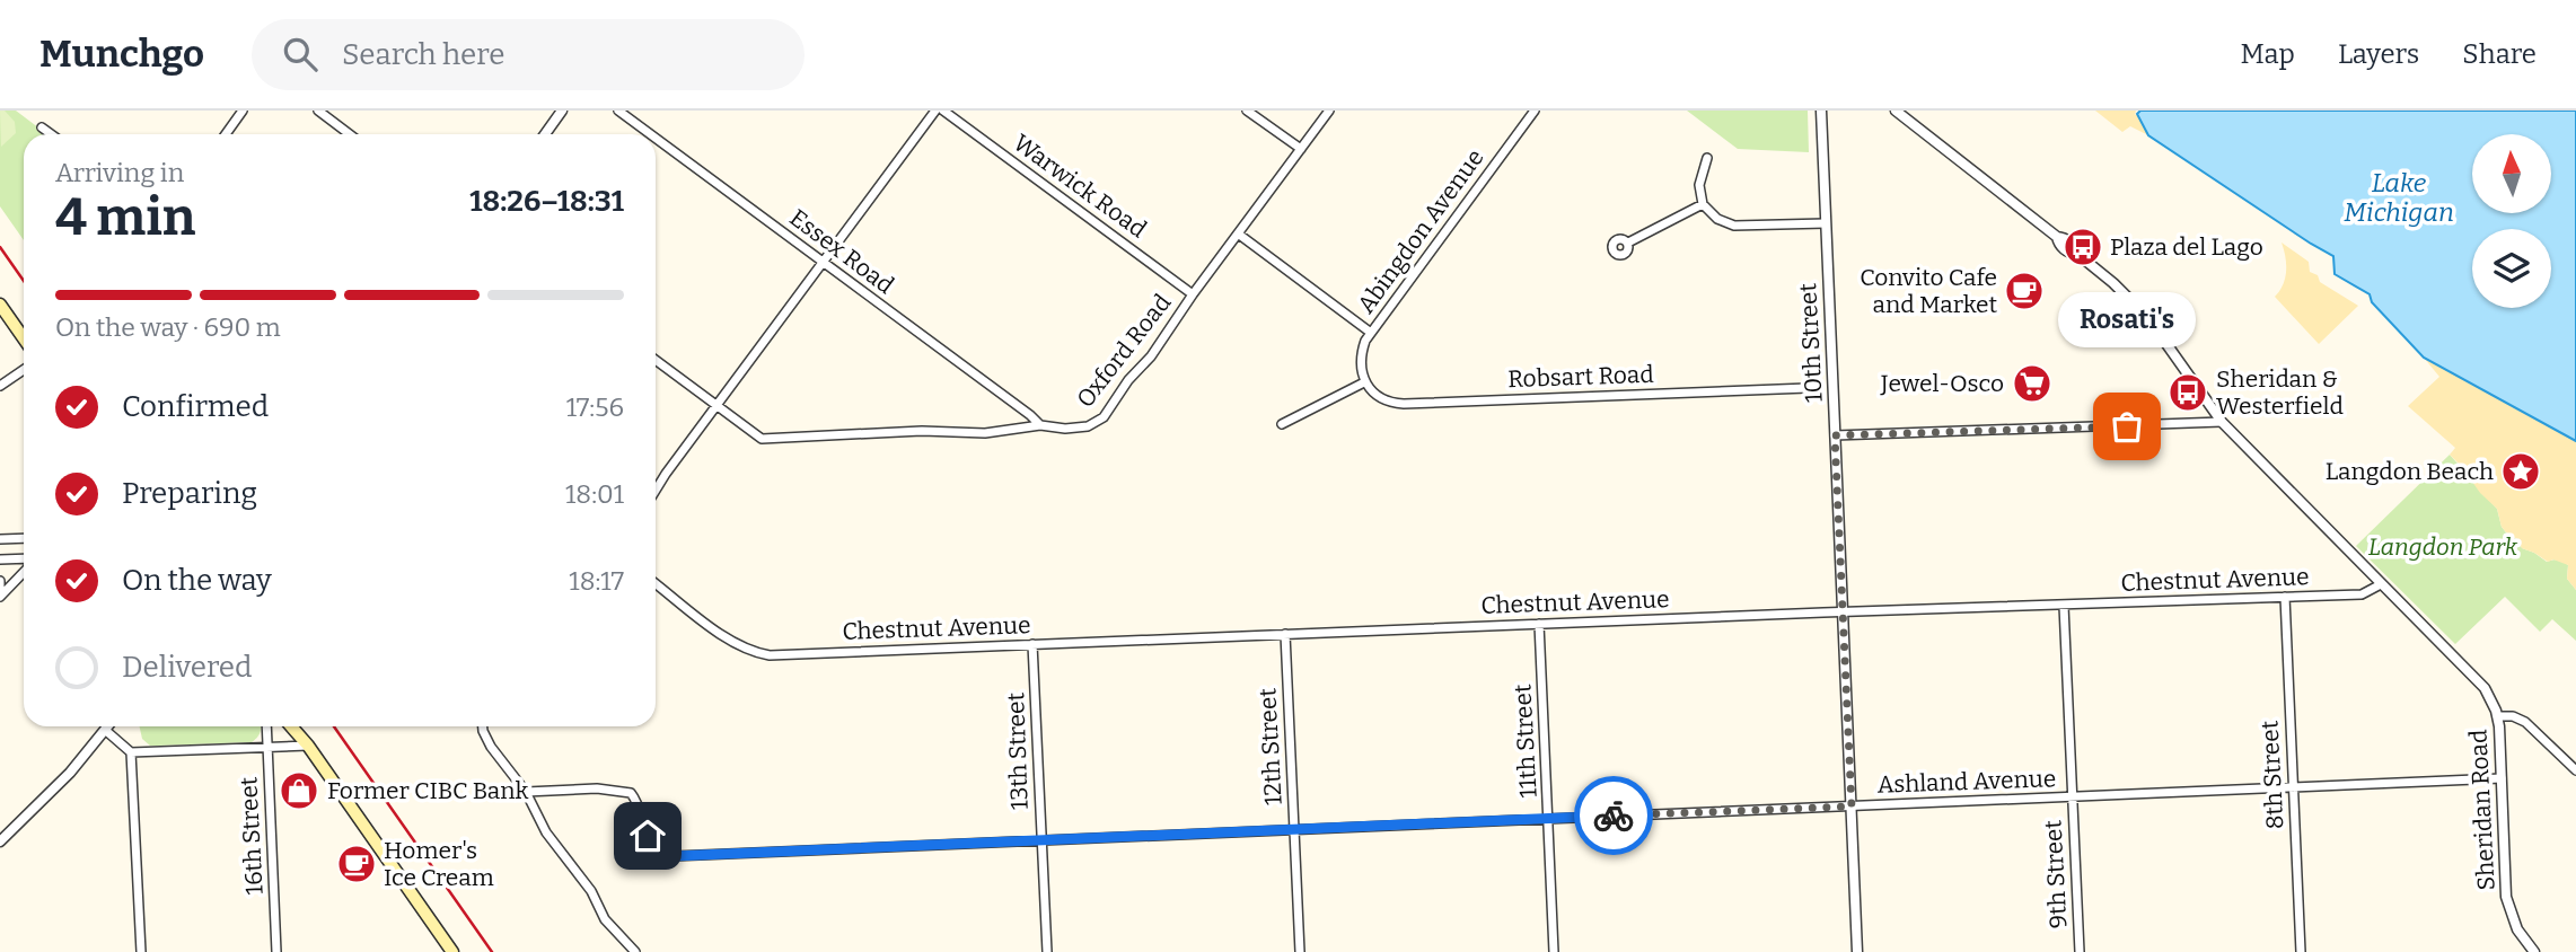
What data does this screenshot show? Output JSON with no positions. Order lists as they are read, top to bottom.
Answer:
{
  "streets": {
    "street": [
      "Warwick Road",
      "Abingdon Avenue",
      "Essex Road",
      "10th Street",
      "Oxford Road",
      "Robsart Road",
      "Chestnut Avenue",
      "11th Street",
      "12th Street",
      "13th Street",
      "8th Street",
      "Ashland Avenue",
      "Sheridan Road",
      "16th Street",
      "9th Street"
    ]
  },
  "crossings": [
    ["Warwick Road", "Oxford Road"],
    ["Abingdon Avenue", "Robsart Road"],
    ["Essex Road", "Oxford Road"],
    ["10th Street", "Chestnut Avenue"],
    ["10th Street", "Ashland Avenue"],
    ["Chestnut Avenue", "11th Street"],
    ["Chestnut Avenue", "12th Street"],
    ["Chestnut Avenue", "13th Street"],
    ["Chestnut Avenue", "8th Street"],
    ["Chestnut Avenue", "Sheridan Road"],
    ["Chestnut Avenue", "9th Street"],
    ["11th Street", "Ashland Avenue"],
    ["12th Street", "Ashland Avenue"],
    ["13th Street", "Ashland Avenue"],
    ["8th Street", "Ashland Avenue"],
    ["Ashland Avenue", "Sheridan Road"],
    ["Ashland Avenue", "9th Street"]
  ],
  "water": ["Lake Michigan"],
  "parks": ["Langdon Park"],
  "places": {
    "bus stop": ["Plaza del Lago", "Sheridan & Westerfield"],
    "cafe": ["Convito Cafe and Market", "Homer's Ice Cream"],
    "supermarket": ["Jewel-Osco"],
    "other": ["Rosati's"],
    "place": ["Langdon Beach"],
    "shop": ["Former CIBC Bank"]
  },
  "north": "top",
  "page": {
    "header": "Munchgo",
    "search": "Search here",
    "nav": ["Map", "Layers", "Share"],
    "heading": ["4 min", "Arriving in", "18:26–18:31"],
    "bar": "On the way · 690 m",
    "bubble": "Rosati's",
    "list": [
      ["Confirmed", "17:56"],
      ["Preparing", "18:01"],
      ["On the way", "18:17"],
      "Delivered"
    ]
  }
}
